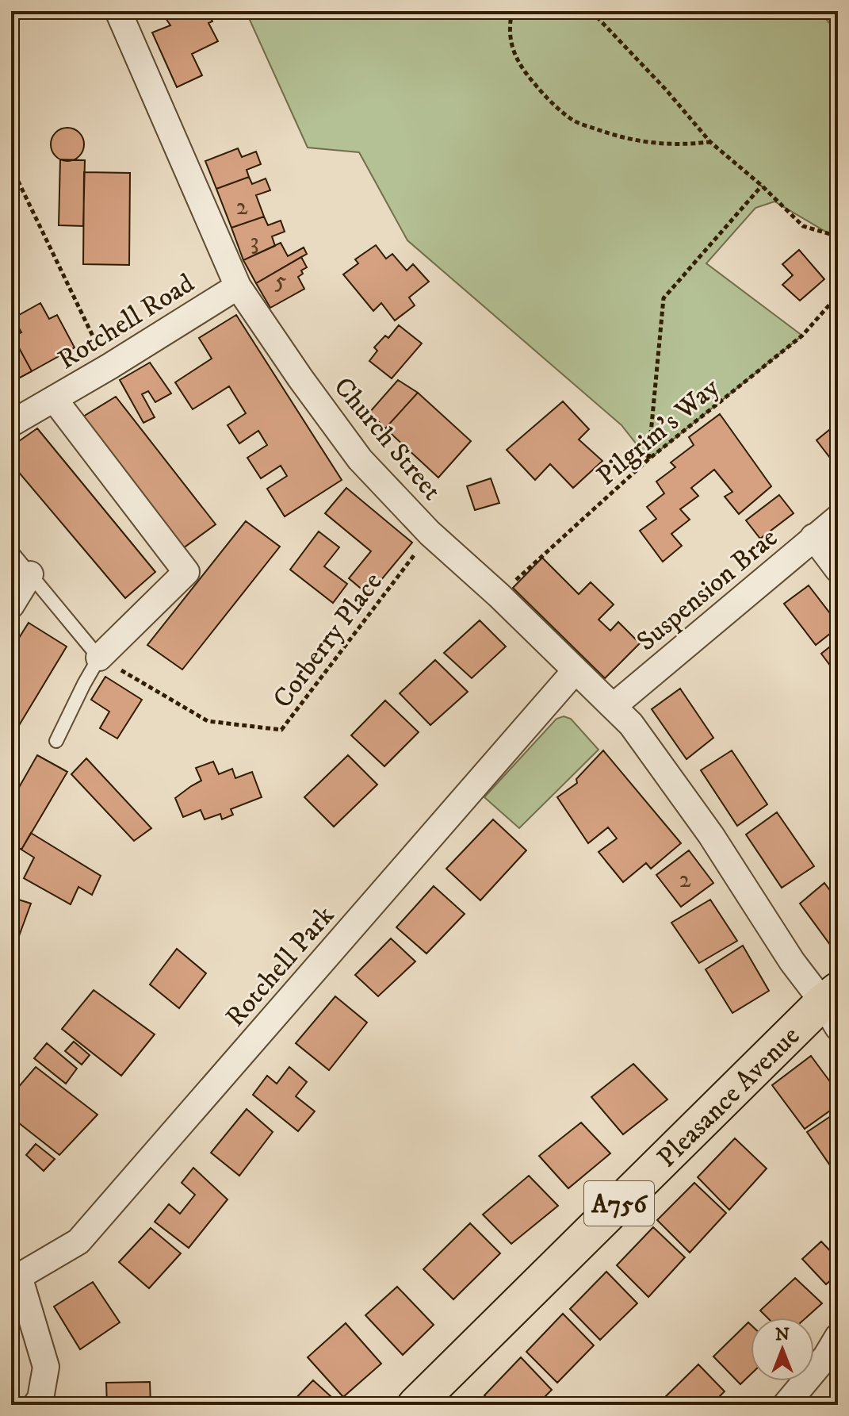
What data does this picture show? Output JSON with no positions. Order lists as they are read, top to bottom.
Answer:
{
  "streets": {
    "main road": ["Pleasance Avenue", "A756"],
    "street": [
      "Rotchell Road",
      "Church Street",
      "Suspension Brae",
      "Rotchell Park"
    ],
    "path": ["Pilgrim's Way", "Corberry Place"]
  },
  "crossings": [
    ["Rotchell Road", "Church Street"],
    ["Pilgrim's Way", "Church Street"],
    ["Church Street", "Suspension Brae"],
    ["Church Street", "Corberry Place"],
    ["Church Street", "Rotchell Park"],
    ["Church Street", "Pleasance Avenue"]
  ],
  "house_numbers": [
    "2",
    "3",
    "5",
    "2"
  ],
  "north": "top"
}
